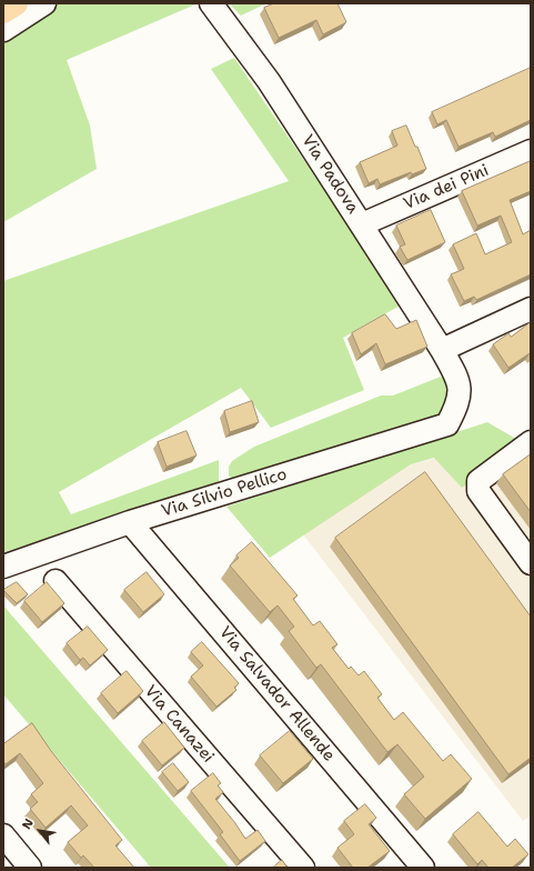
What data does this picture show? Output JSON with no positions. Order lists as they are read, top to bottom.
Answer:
{
  "streets": {
    "street": [
      "Via Padova",
      "Via dei Pini",
      "Via Silvio Pellico",
      "Via Salvador Allende",
      "Via Canazei"
    ]
  },
  "crossings": [
    ["Via Padova", "Via dei Pini"],
    ["Via Padova", "Via Silvio Pellico"],
    ["Via Silvio Pellico", "Via Salvador Allende"]
  ],
  "north": "top left"
}
